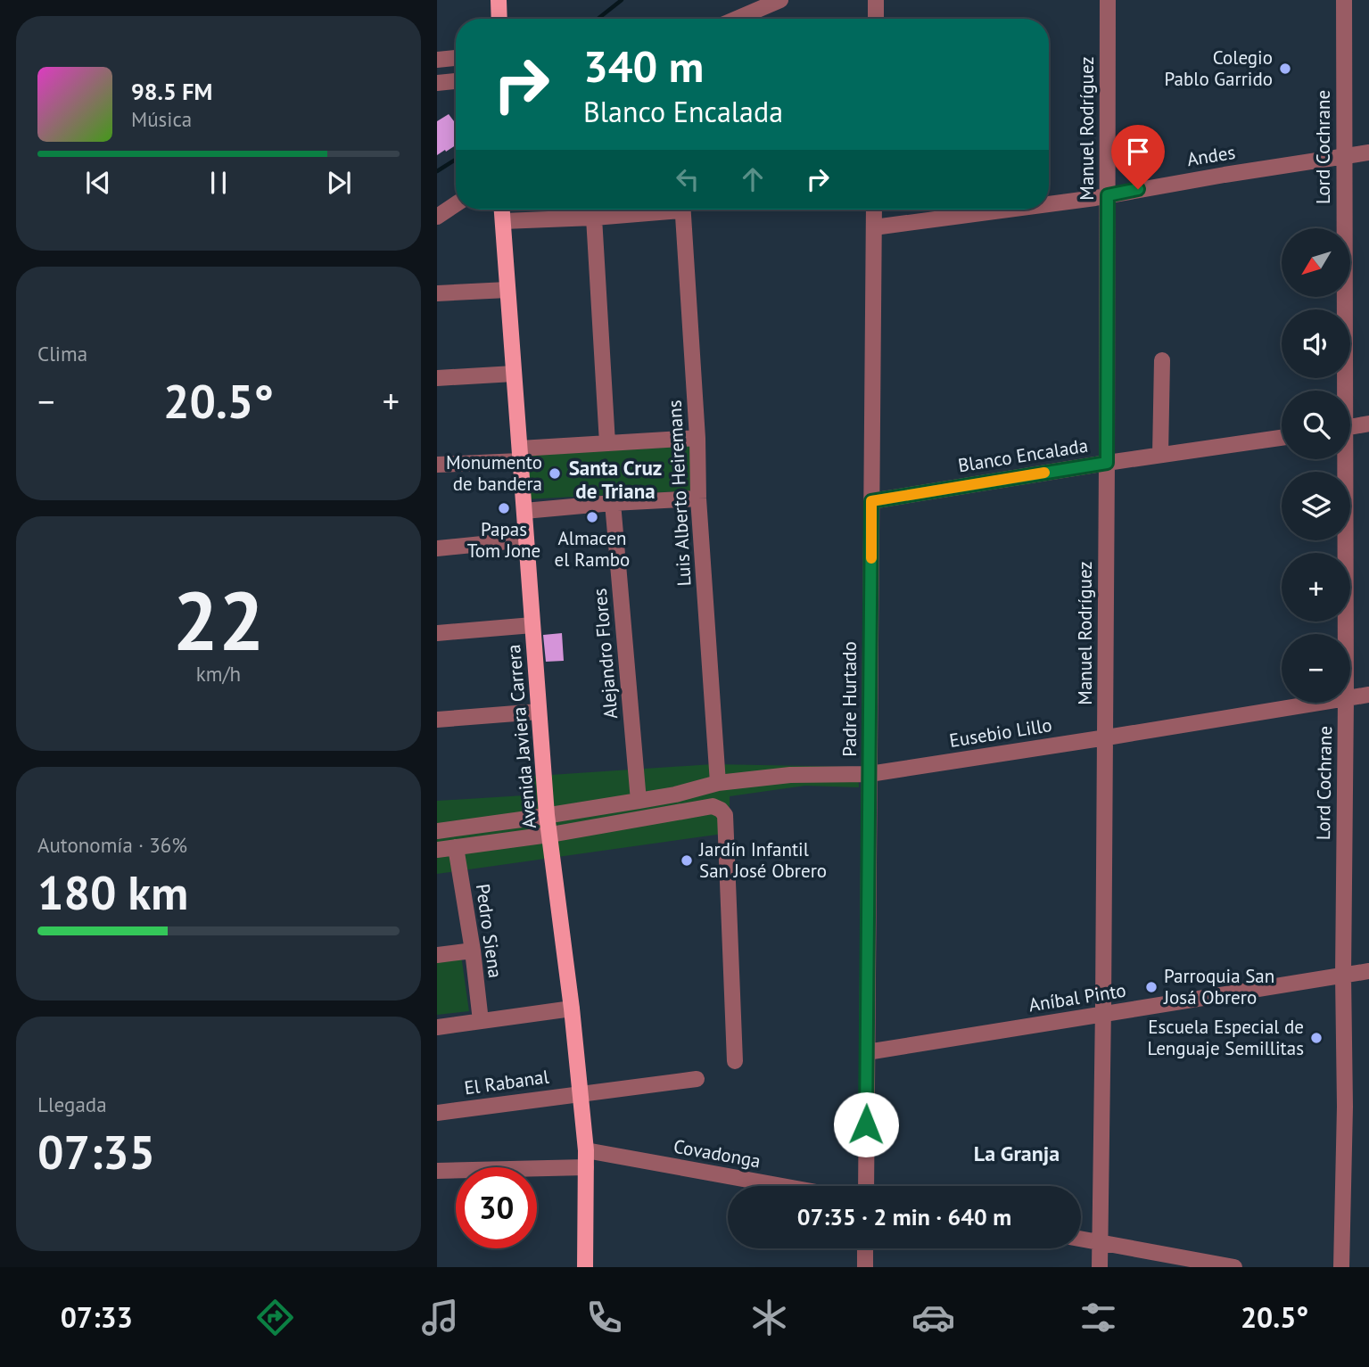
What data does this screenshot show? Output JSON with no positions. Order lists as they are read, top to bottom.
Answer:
{
  "streets": {
    "main road": ["Avenida Javiera Carrera"],
    "street": [
      "Manuel Rodríguez",
      "Lord Cochrane",
      "Andes",
      "Blanco Encalada",
      "Luis Alberto Heiremans",
      "Alejandro Flores",
      "Padre Hurtado",
      "Eusebio Lillo",
      "Pedro Siena",
      "Aníbal Pinto",
      "El Rabanal",
      "Covadonga"
    ]
  },
  "crossings": [
    ["Manuel Rodríguez", "Andes"],
    ["Manuel Rodríguez", "Blanco Encalada"],
    ["Manuel Rodríguez", "Eusebio Lillo"],
    ["Manuel Rodríguez", "Aníbal Pinto"],
    ["Lord Cochrane", "Andes"],
    ["Lord Cochrane", "Aníbal Pinto"],
    ["Andes", "Padre Hurtado"],
    ["Blanco Encalada", "Padre Hurtado"],
    ["Luis Alberto Heiremans", "Eusebio Lillo"],
    ["Alejandro Flores", "Eusebio Lillo"],
    ["Padre Hurtado", "Eusebio Lillo"],
    ["Padre Hurtado", "Aníbal Pinto"],
    ["Eusebio Lillo", "Avenida Javiera Carrera"],
    ["Eusebio Lillo", "Pedro Siena"],
    ["Avenida Javiera Carrera", "El Rabanal"],
    ["Avenida Javiera Carrera", "Covadonga"]
  ],
  "districts": ["Santa Cruz de Triana", "La Granja"],
  "places": [
    "Colegio Pablo Garrido",
    "Monumento de bandera",
    "Papas Tom Jone",
    "Almacen el Rambo",
    "Jardín Infantil San José Obrero",
    "Parroquia San Josá Obrero",
    "Escuela Especial de Lenguaje Semillitas"
  ],
  "north": "bottom left",
  "page": {
    "turn": ["340 m", "Blanco Encalada"],
    "song": ["98.5 FM", "Música"],
    "map_buttons": ["+", "−"],
    "tile": [
      "Clima",
      ["22", "km/h"],
      ["Autonomía · 36%", "180 km"],
      ["Llegada", "07:35"]
    ],
    "heat": ["−", "20.5°", "+"],
    "limit": "30",
    "trip": "07:35 · 2 min · 640 m",
    "tabs": ["07:33", "20.5°"]
  }
}
